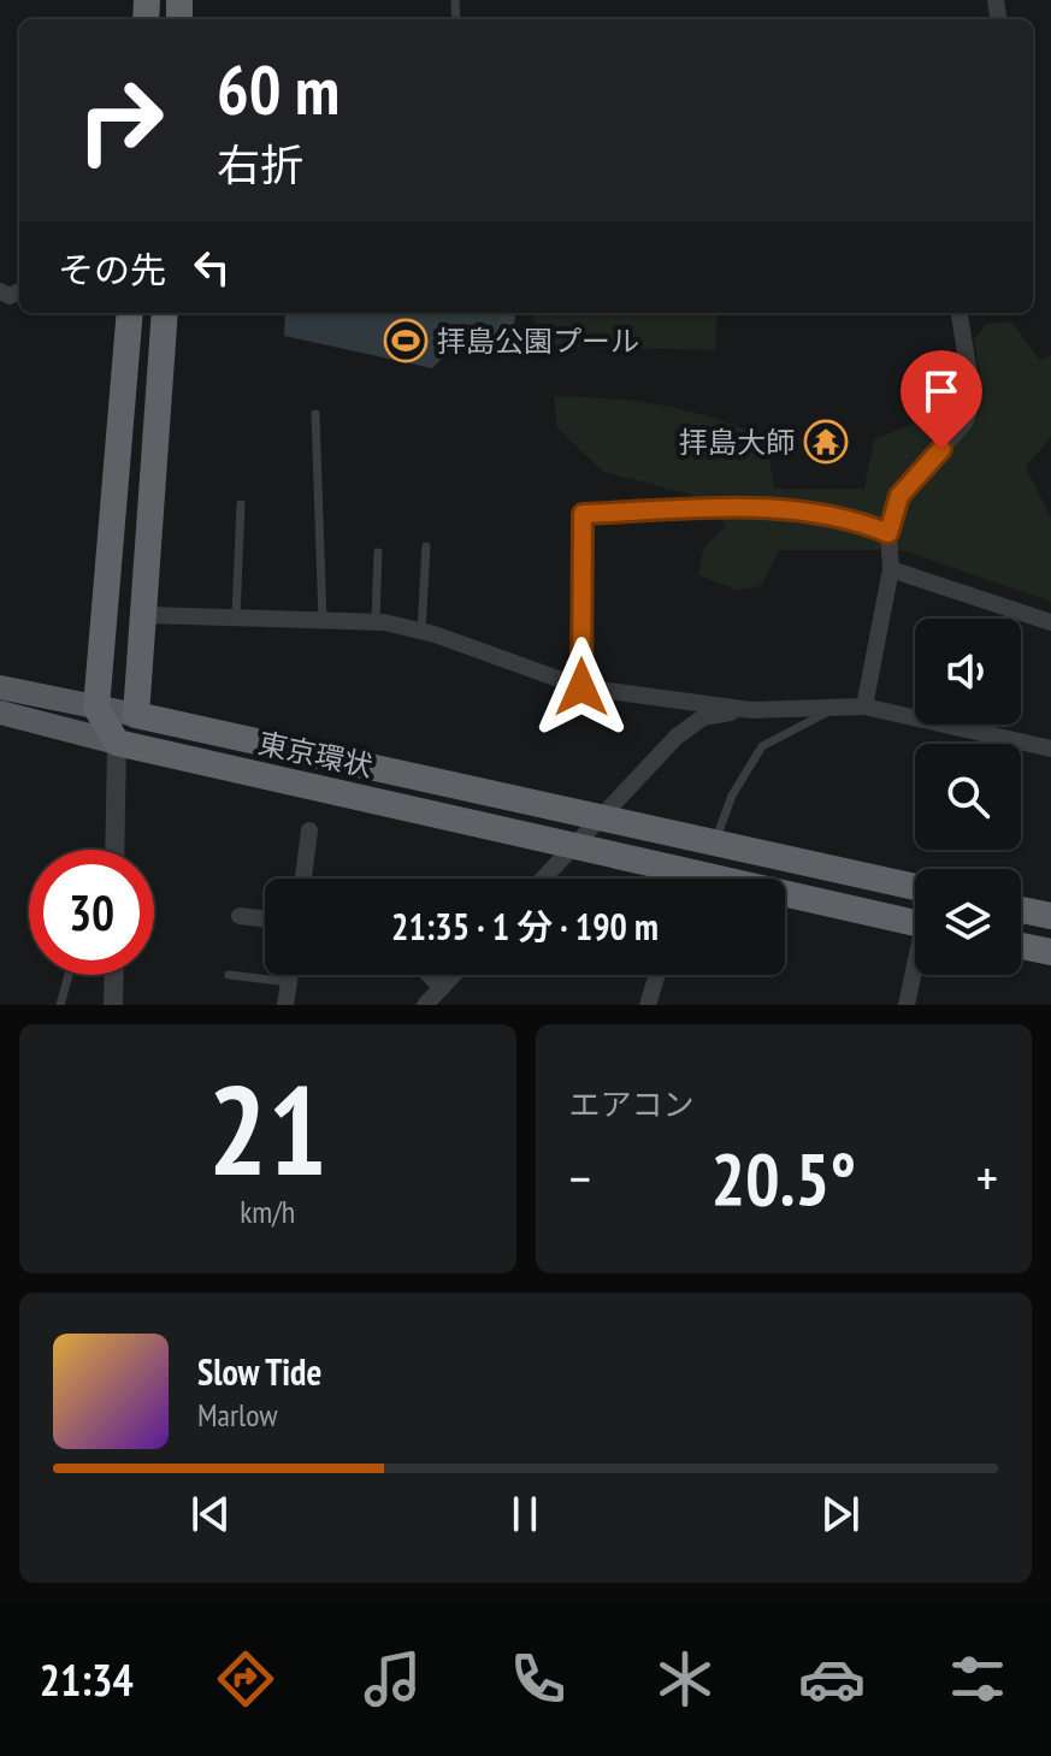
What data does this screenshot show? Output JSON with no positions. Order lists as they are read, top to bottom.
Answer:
{
  "streets": {
    "highway": ["東京環状"]
  },
  "places": {
    "sports": ["拝島公園プール"],
    "temple": ["拝島大師"]
  },
  "page": {
    "turn": ["60 m", "右折"],
    "then": "その先",
    "limit": "30",
    "trip": "21:35 · 1 分 · 190 m",
    "tile": [
      ["21", "km/h"],
      "エアコン"
    ],
    "heat": ["−", "20.5°", "+"],
    "song": ["Slow Tide", "Marlow"],
    "tabs": "21:34"
  }
}
